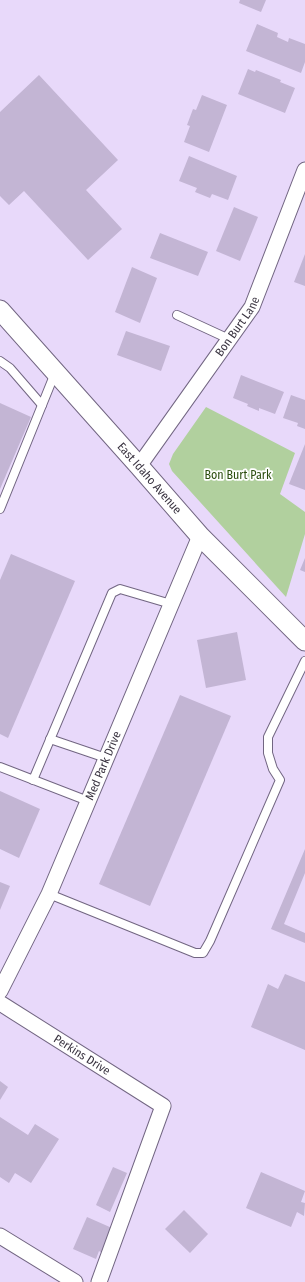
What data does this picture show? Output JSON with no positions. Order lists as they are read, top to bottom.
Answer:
{
  "streets": {
    "street": [
      "Bon Burt Lane",
      "East Idaho Avenue",
      "Med Park Drive",
      "Perkins Drive"
    ]
  },
  "crossings": [
    ["Bon Burt Lane", "East Idaho Avenue"],
    ["East Idaho Avenue", "Med Park Drive"]
  ],
  "parks": ["Bon Burt Park"]
}
